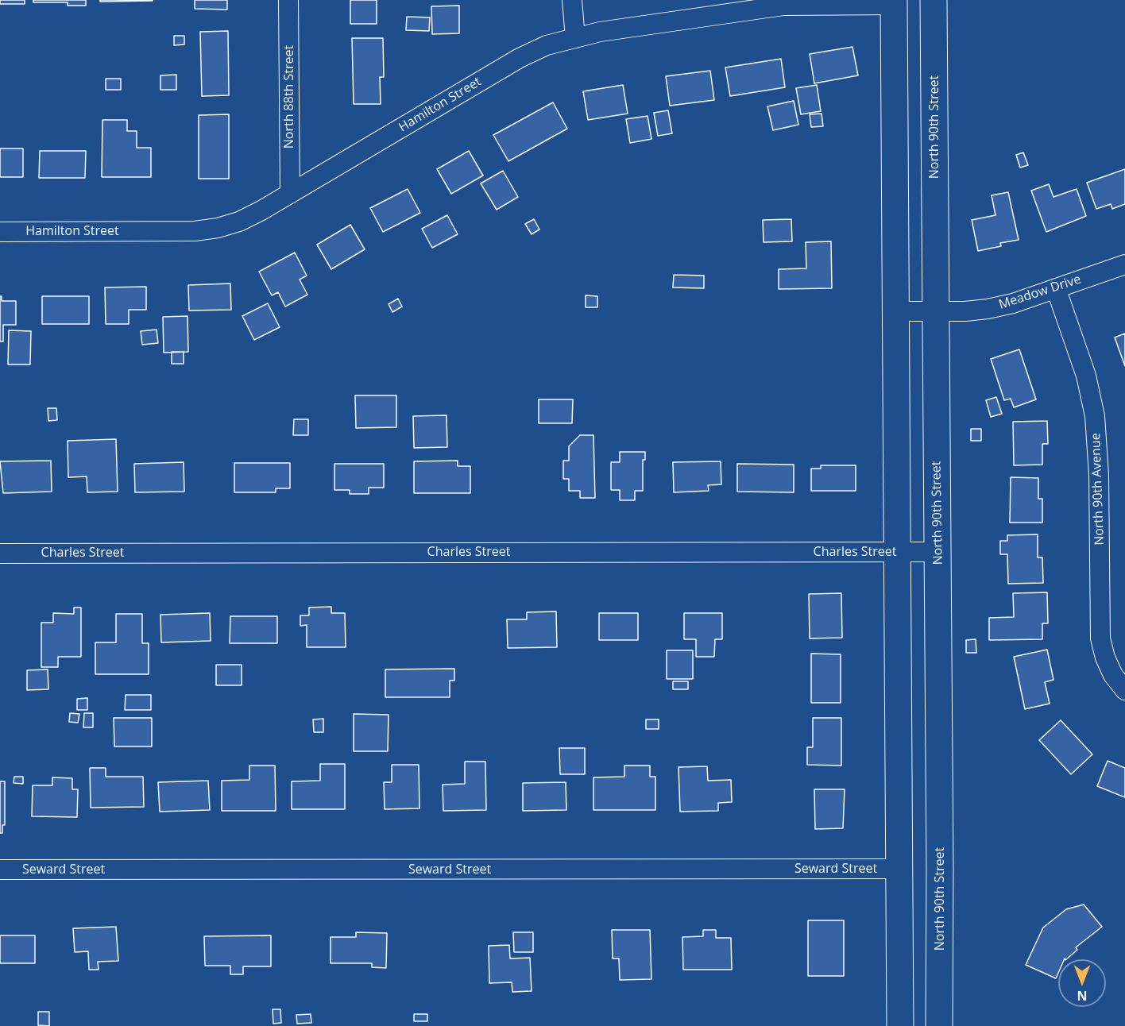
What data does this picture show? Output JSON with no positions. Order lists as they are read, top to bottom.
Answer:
{
  "streets": {
    "main road": ["North 90th Street"],
    "street": [
      "North 88th Street",
      "Hamilton Street",
      "Meadow Drive",
      "North 90th Avenue",
      "Charles Street",
      "Seward Street"
    ]
  },
  "crossings": [
    ["North 88th Street", "Hamilton Street"],
    ["North 90th Street", "Meadow Drive"],
    ["North 90th Street", "Charles Street"],
    ["Meadow Drive", "North 90th Avenue"]
  ],
  "north": "bottom"
}
